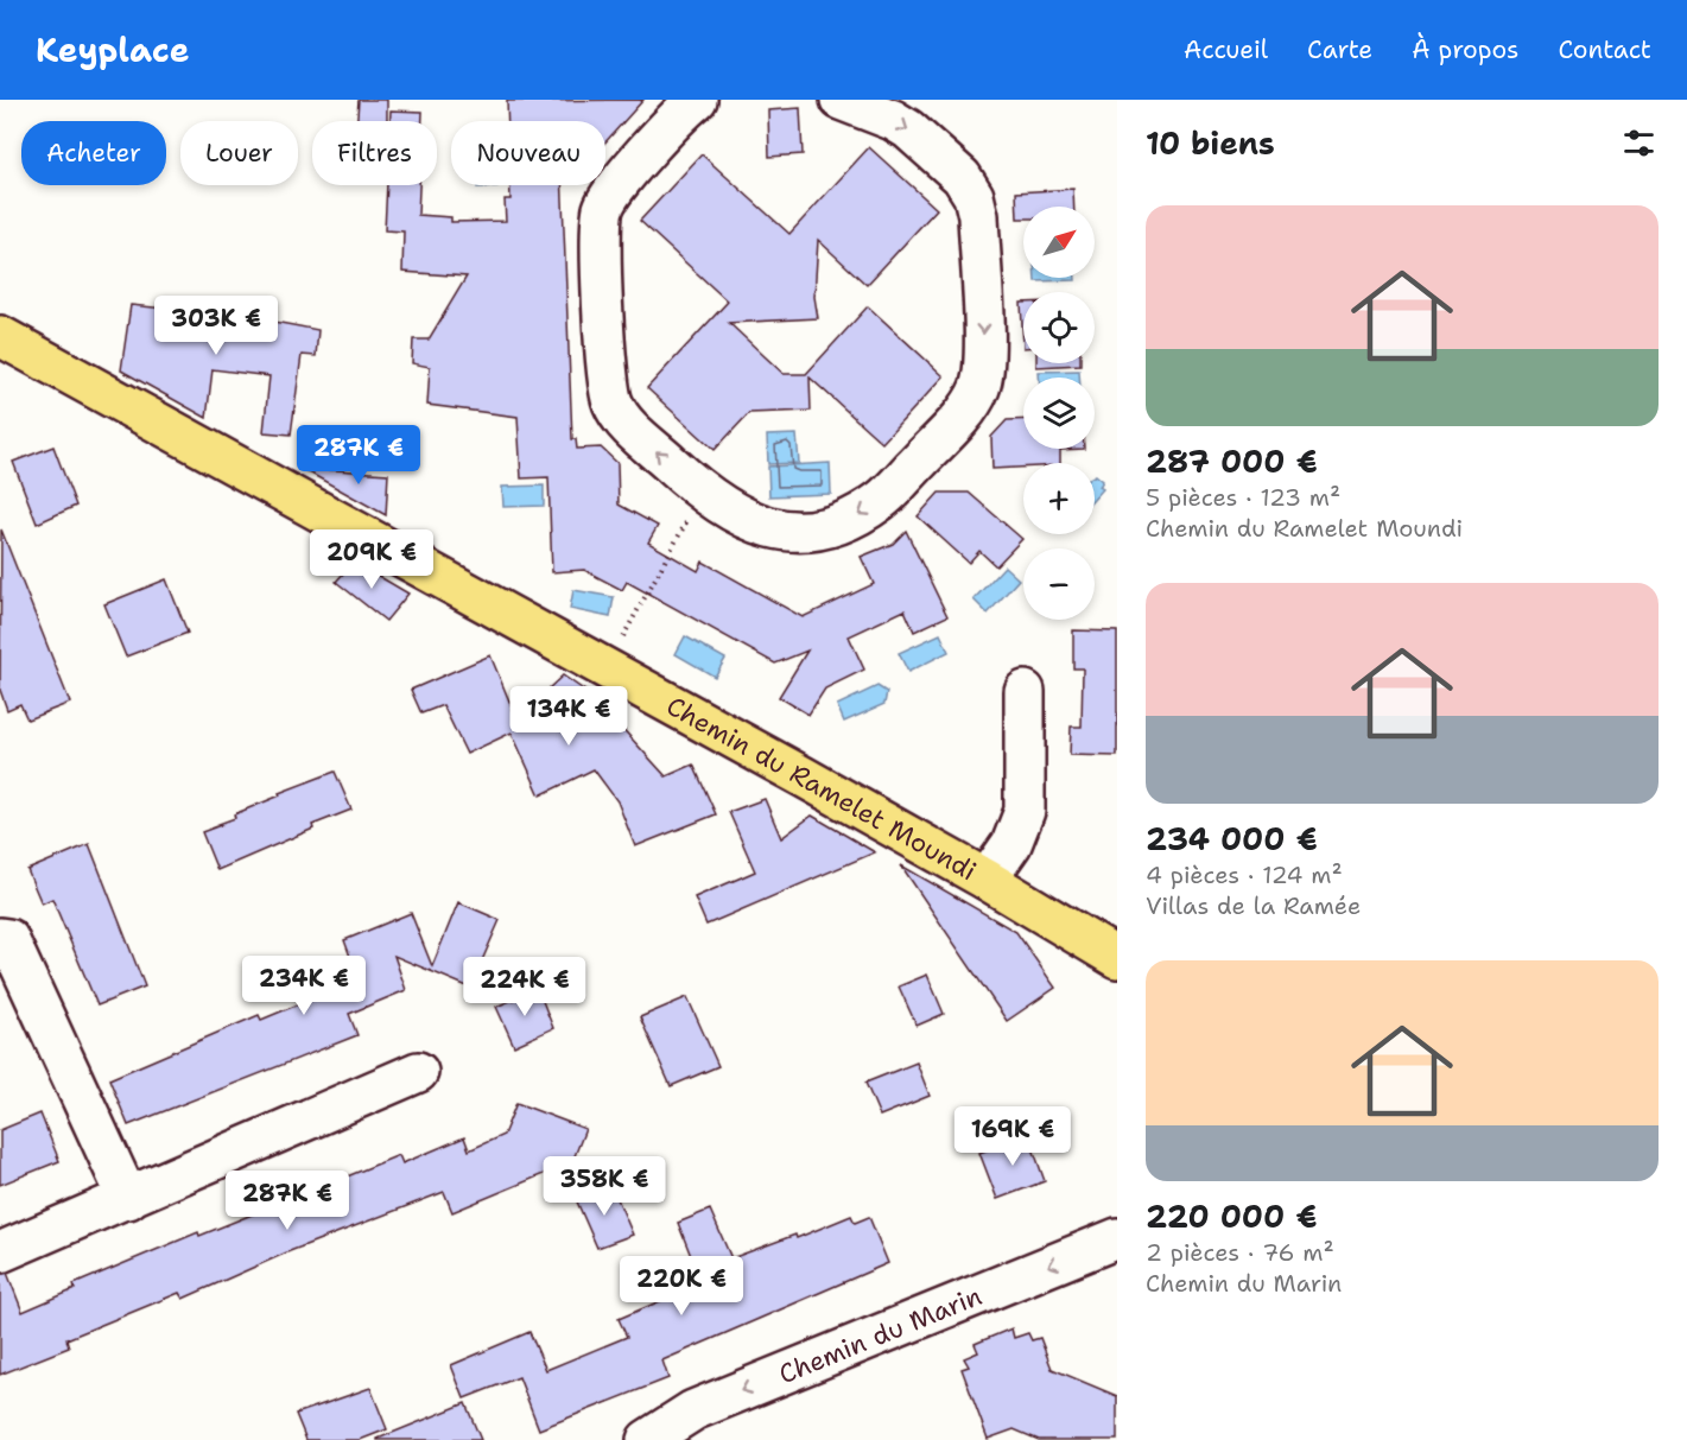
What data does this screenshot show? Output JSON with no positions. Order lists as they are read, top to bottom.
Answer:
{
  "streets": {
    "main road": ["Chemin du Ramelet Moundi"],
    "street": ["Chemin du Marin"]
  },
  "one_way": ["Chemin du Marin"],
  "north": "top right",
  "page": {
    "header": "Keyplace",
    "nav": [
      "Accueil",
      "Carte",
      "À propos",
      "Contact"
    ],
    "heading": "10 biens",
    "chip": [
      "Acheter",
      "Louer",
      "Filtres",
      "Nouveau"
    ],
    "list": [
      {
        "name": "287 000 €",
        "note": "5 pièces · 123 m² · Chemin du Ramelet Moundi"
      },
      {
        "name": "234 000 €",
        "note": "4 pièces · 124 m² · Villas de la Ramée"
      },
      {
        "name": "220 000 €",
        "note": "2 pièces · 76 m² · Chemin du Marin"
      }
    ],
    "map_buttons": ["+", "−"],
    "price": [
      "303K €",
      "287K €",
      "209K €",
      "134K €",
      "234K €",
      "224K €",
      "169K €",
      "358K €",
      "287K €",
      "220K €"
    ]
  }
}
